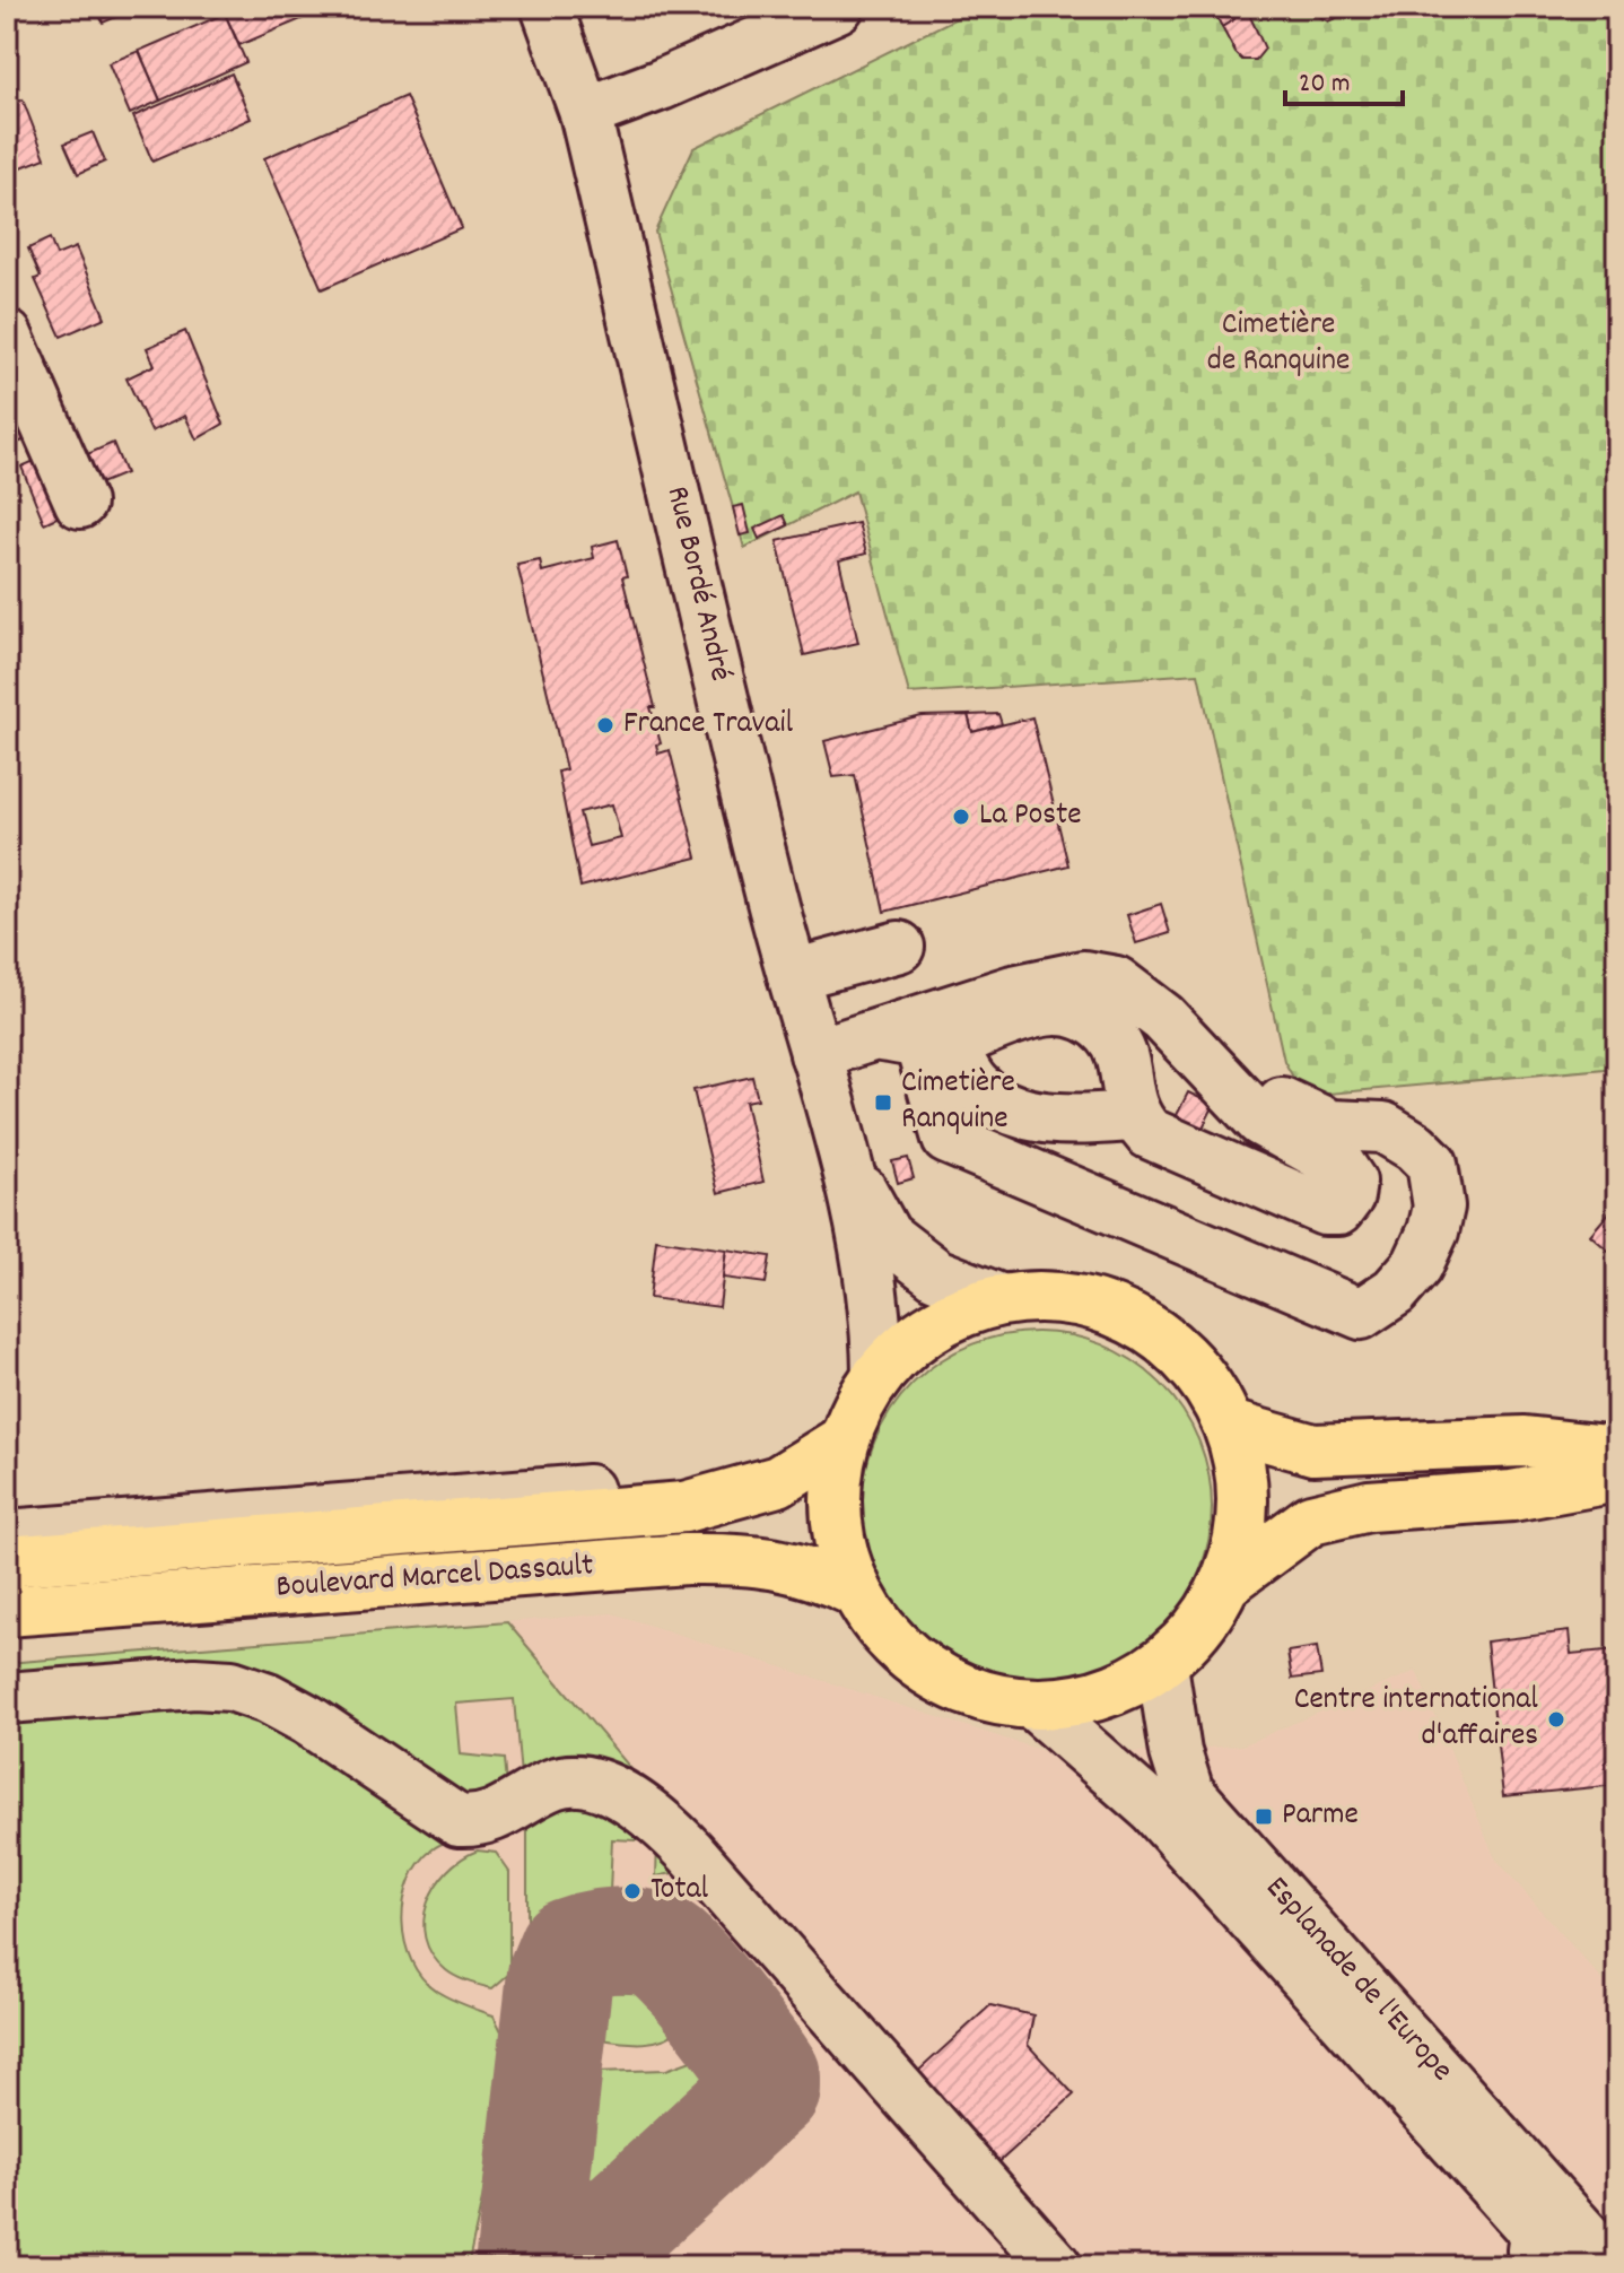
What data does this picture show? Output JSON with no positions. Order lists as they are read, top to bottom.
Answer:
{
  "streets": {
    "main road": ["Boulevard Marcel Dassault"],
    "street": ["Rue Bordé André", "Esplanade de l'Europe"]
  },
  "parks": ["Cimetière de Ranquine"],
  "places": {
    "other": [
      "France Travail",
      "La Poste",
      "Centre international d'affaires",
      "Total"
    ],
    "transit": ["Cimetière Ranquine", "Parme"]
  },
  "scale_bar": "20 m"
}
